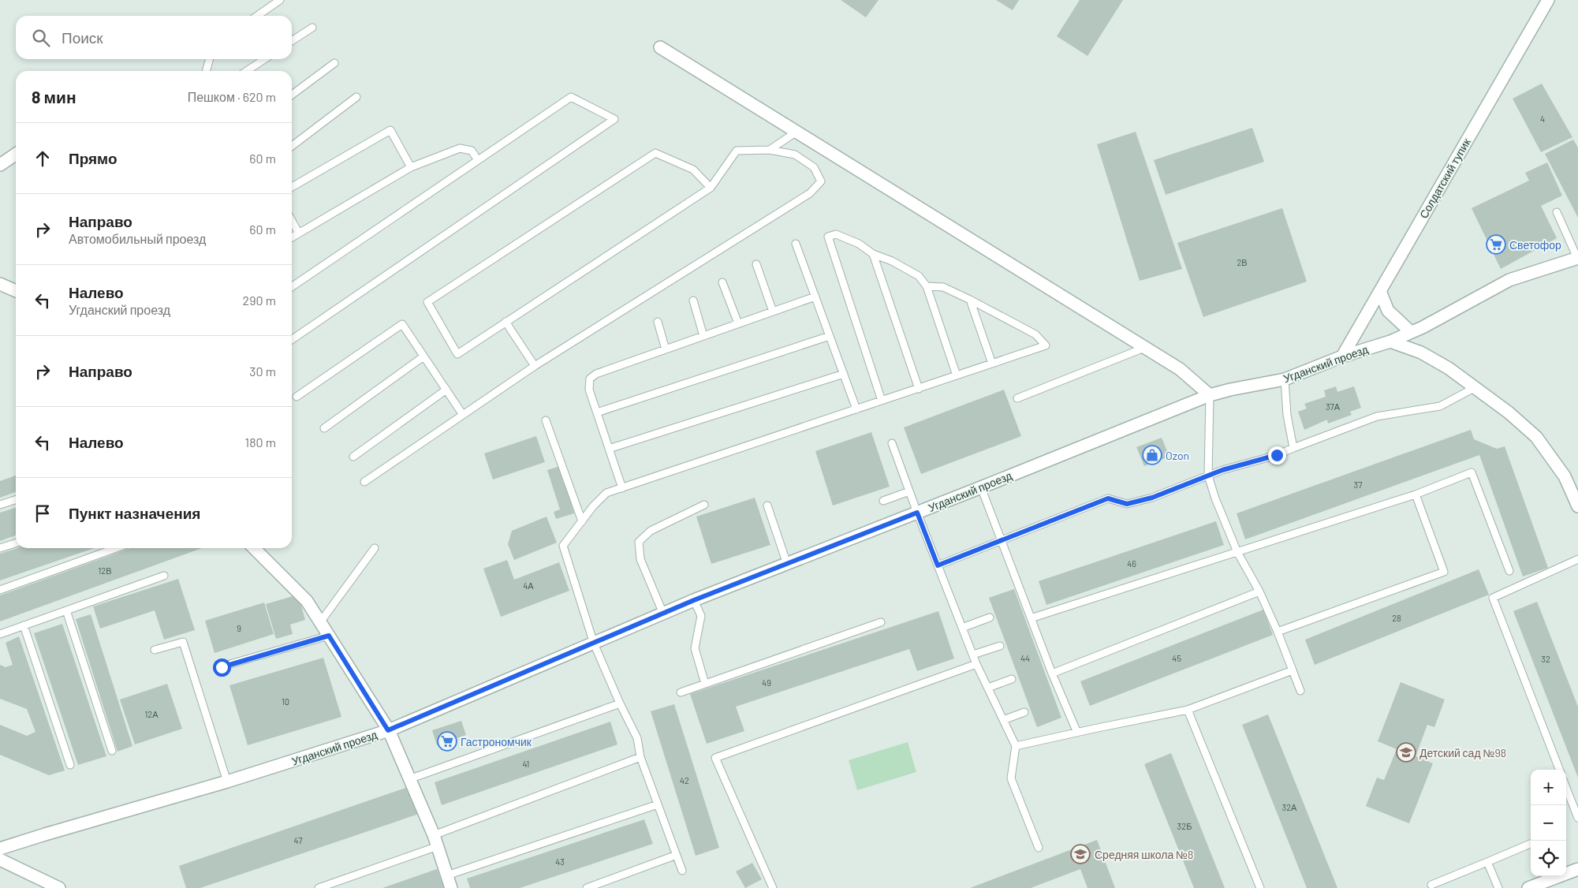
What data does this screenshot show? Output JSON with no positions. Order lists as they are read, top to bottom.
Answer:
{
  "streets": {
    "street": ["Солдатский тупик", "Угданский проезд"]
  },
  "crossings": [
    ["Солдатский тупик", "Угданский проезд"]
  ],
  "places": {
    "supermarket": ["Светофор", "Гастрономчик"],
    "shop": ["Ozon"],
    "school or university": ["Детский сад №98", "Средняя школа №8"]
  },
  "house_numbers": [
    "4",
    "2В",
    "37А",
    "37",
    "46",
    "12В",
    "4А",
    "28",
    "9",
    "44",
    "45",
    "32",
    "49",
    "10",
    "12А",
    "41",
    "42",
    "32А",
    "32Б",
    "47",
    "43"
  ],
  "page": {
    "search": "Поиск",
    "heading": ["8 мин", "Пешком · 620 m"],
    "list": [
      ["Прямо", "60 m"],
      ["Направо", "Автомобильный проезд", "60 m"],
      ["Налево", "Угданский проезд", "290 m"],
      ["Направо", "30 m"],
      ["Налево", "180 m"],
      "Пункт назначения"
    ],
    "map_buttons": ["+", "−"]
  }
}
